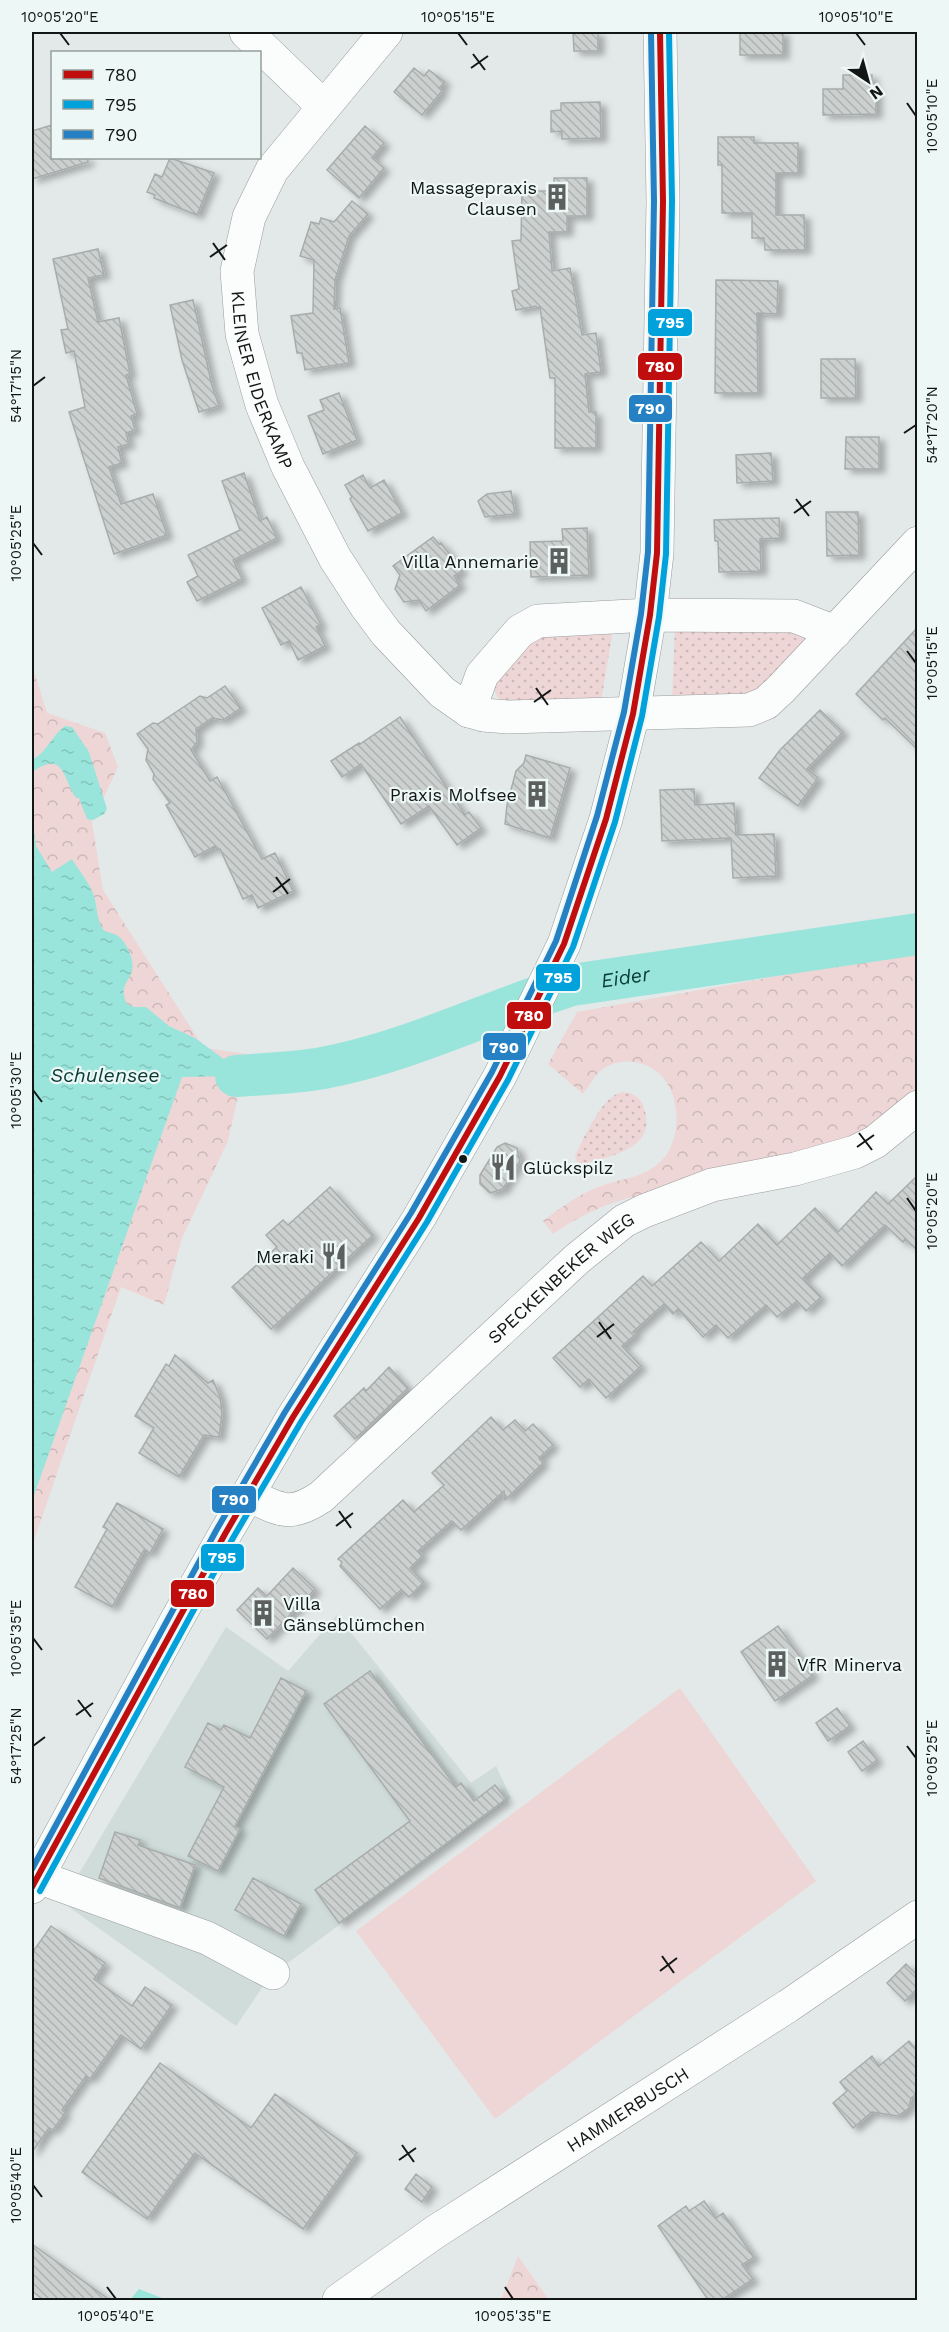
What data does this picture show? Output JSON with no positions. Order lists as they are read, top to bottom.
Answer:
{
  "streets": {
    "street": ["KLEINER EIDERKAMP", "SPECKENBEKER WEG", "HAMMERBUSCH"]
  },
  "water": ["Eider", "Schulensee"],
  "places": {
    "building": [
      "Massagepraxis Clausen",
      "Villa Annemarie",
      "Praxis Molfsee",
      "Villa Gänseblümchen",
      "VfR Minerva"
    ],
    "restaurant": ["Glückspilz", "Meraki"]
  },
  "lines": ["transit line 780", "transit line 795", "transit line 790"],
  "legend": ["780", "795", "790"],
  "north": "bottom right",
  "coordinates": [
    "10°05'20\"E",
    "10°05'15\"E",
    "10°05'10\"E",
    "54°17'15\"N",
    "54°17'20\"N",
    "10°05'25\"E",
    "10°05'30\"E",
    "10°05'35\"E",
    "54°17'25\"N",
    "10°05'40\"E"
  ]
}
